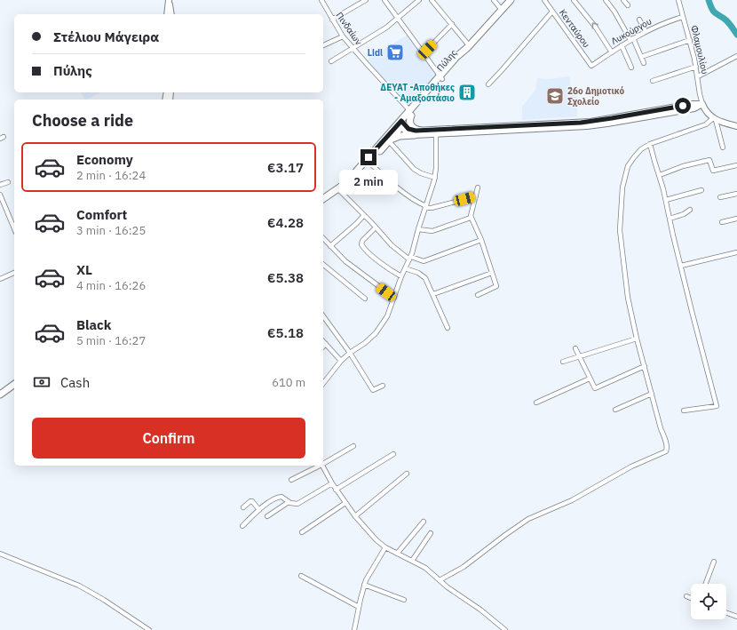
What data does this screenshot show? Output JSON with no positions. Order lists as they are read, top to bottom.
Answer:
{
  "streets": {
    "main road": ["Πύλης"],
    "street": [
      "Πινδαίων",
      "Κενταύρου",
      "Λυκούργου",
      "Φλαμουλίου"
    ]
  },
  "crossings": [
    ["Πινδαίων", "Πύλης"],
    ["Κενταύρου", "Λυκούργου"],
    ["Λυκούργου", "Φλαμουλίου"]
  ],
  "places": {
    "supermarket": ["Lidl"],
    "building": ["ΔΕΥΑΤ -Αποθήκες - Αμαξοστάσιο"],
    "school or university": ["26ο Δημοτικό Σχολείο"]
  },
  "page": {
    "banner": ["Στέλιου Μάγειρα", "Πύλης"],
    "heading": "Choose a ride",
    "list": [
      {
        "name": "Economy",
        "note": "2 min · 16:24",
        "value": "€3.17"
      },
      {
        "name": "Comfort",
        "note": "3 min · 16:25",
        "value": "€4.28"
      },
      {
        "name": "XL",
        "note": "4 min · 16:26",
        "value": "€5.38"
      },
      {
        "name": "Black",
        "note": "5 min · 16:27",
        "value": "€5.18"
      }
    ],
    "bubble": "2 min",
    "pay": ["Cash", "610 m"],
    "buttons": "Confirm"
  }
}
